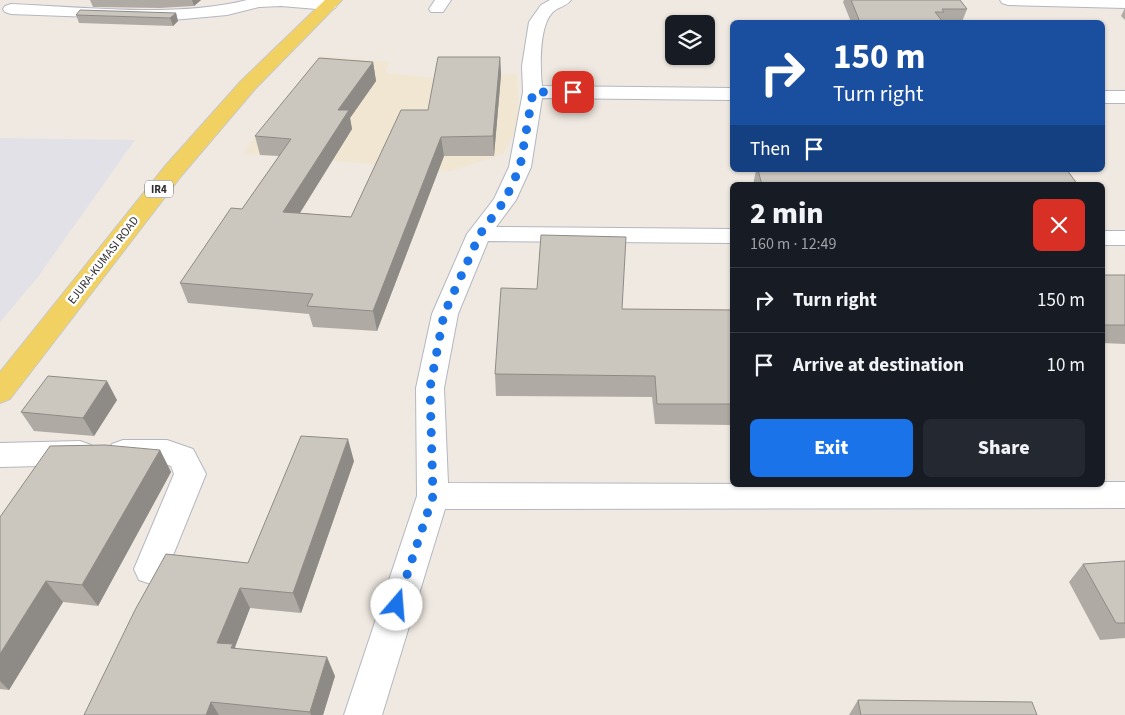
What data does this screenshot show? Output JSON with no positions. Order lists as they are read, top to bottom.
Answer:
{
  "streets": {
    "main road": ["IR4", "EJURA-KUMASI ROAD"]
  },
  "page": {
    "turn": ["150 m", "Turn right"],
    "then": "Then",
    "heading": ["2 min", "160 m · 12:49"],
    "list": [
      {
        "name": "Turn right",
        "value": "150 m"
      },
      {
        "name": "Arrive at destination",
        "value": "10 m"
      }
    ],
    "buttons": ["Exit", "Share"]
  }
}
